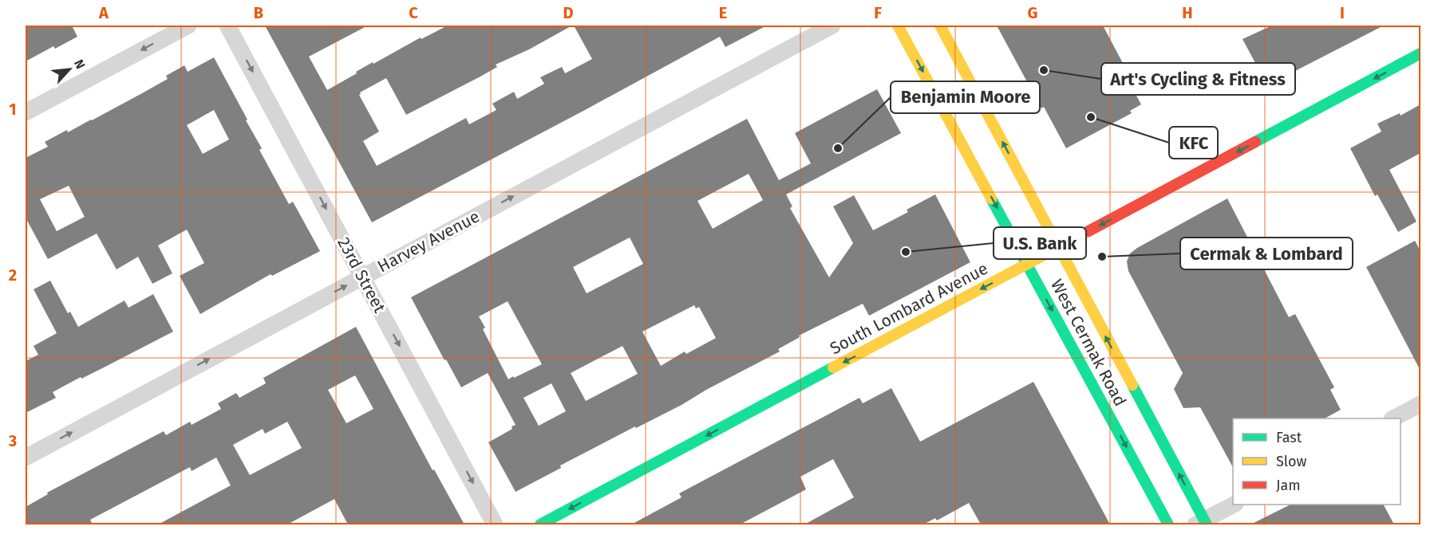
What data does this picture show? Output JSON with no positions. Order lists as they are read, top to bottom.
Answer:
{
  "streets": {
    "main road": ["South Lombard Avenue", "West Cermak Road"],
    "street": ["Harvey Avenue", "23rd Street"]
  },
  "crossings": [
    ["Harvey Avenue", "23rd Street"],
    ["South Lombard Avenue", "West Cermak Road"]
  ],
  "one_way": ["Harvey Avenue", "23rd Street", "South Lombard Avenue"],
  "places": [
    "Art's Cycling & Fitness",
    "KFC",
    "Benjamin Moore",
    "U.S. Bank",
    "Cermak & Lombard"
  ],
  "legend": ["Fast", "Slow", "Jam"],
  "north": "top right",
  "grid": {
    "columns": [
      "A",
      "B",
      "C",
      "D",
      "E",
      "F",
      "G",
      "H",
      "I"
    ],
    "rows": ["1", "2", "3"]
  }
}
